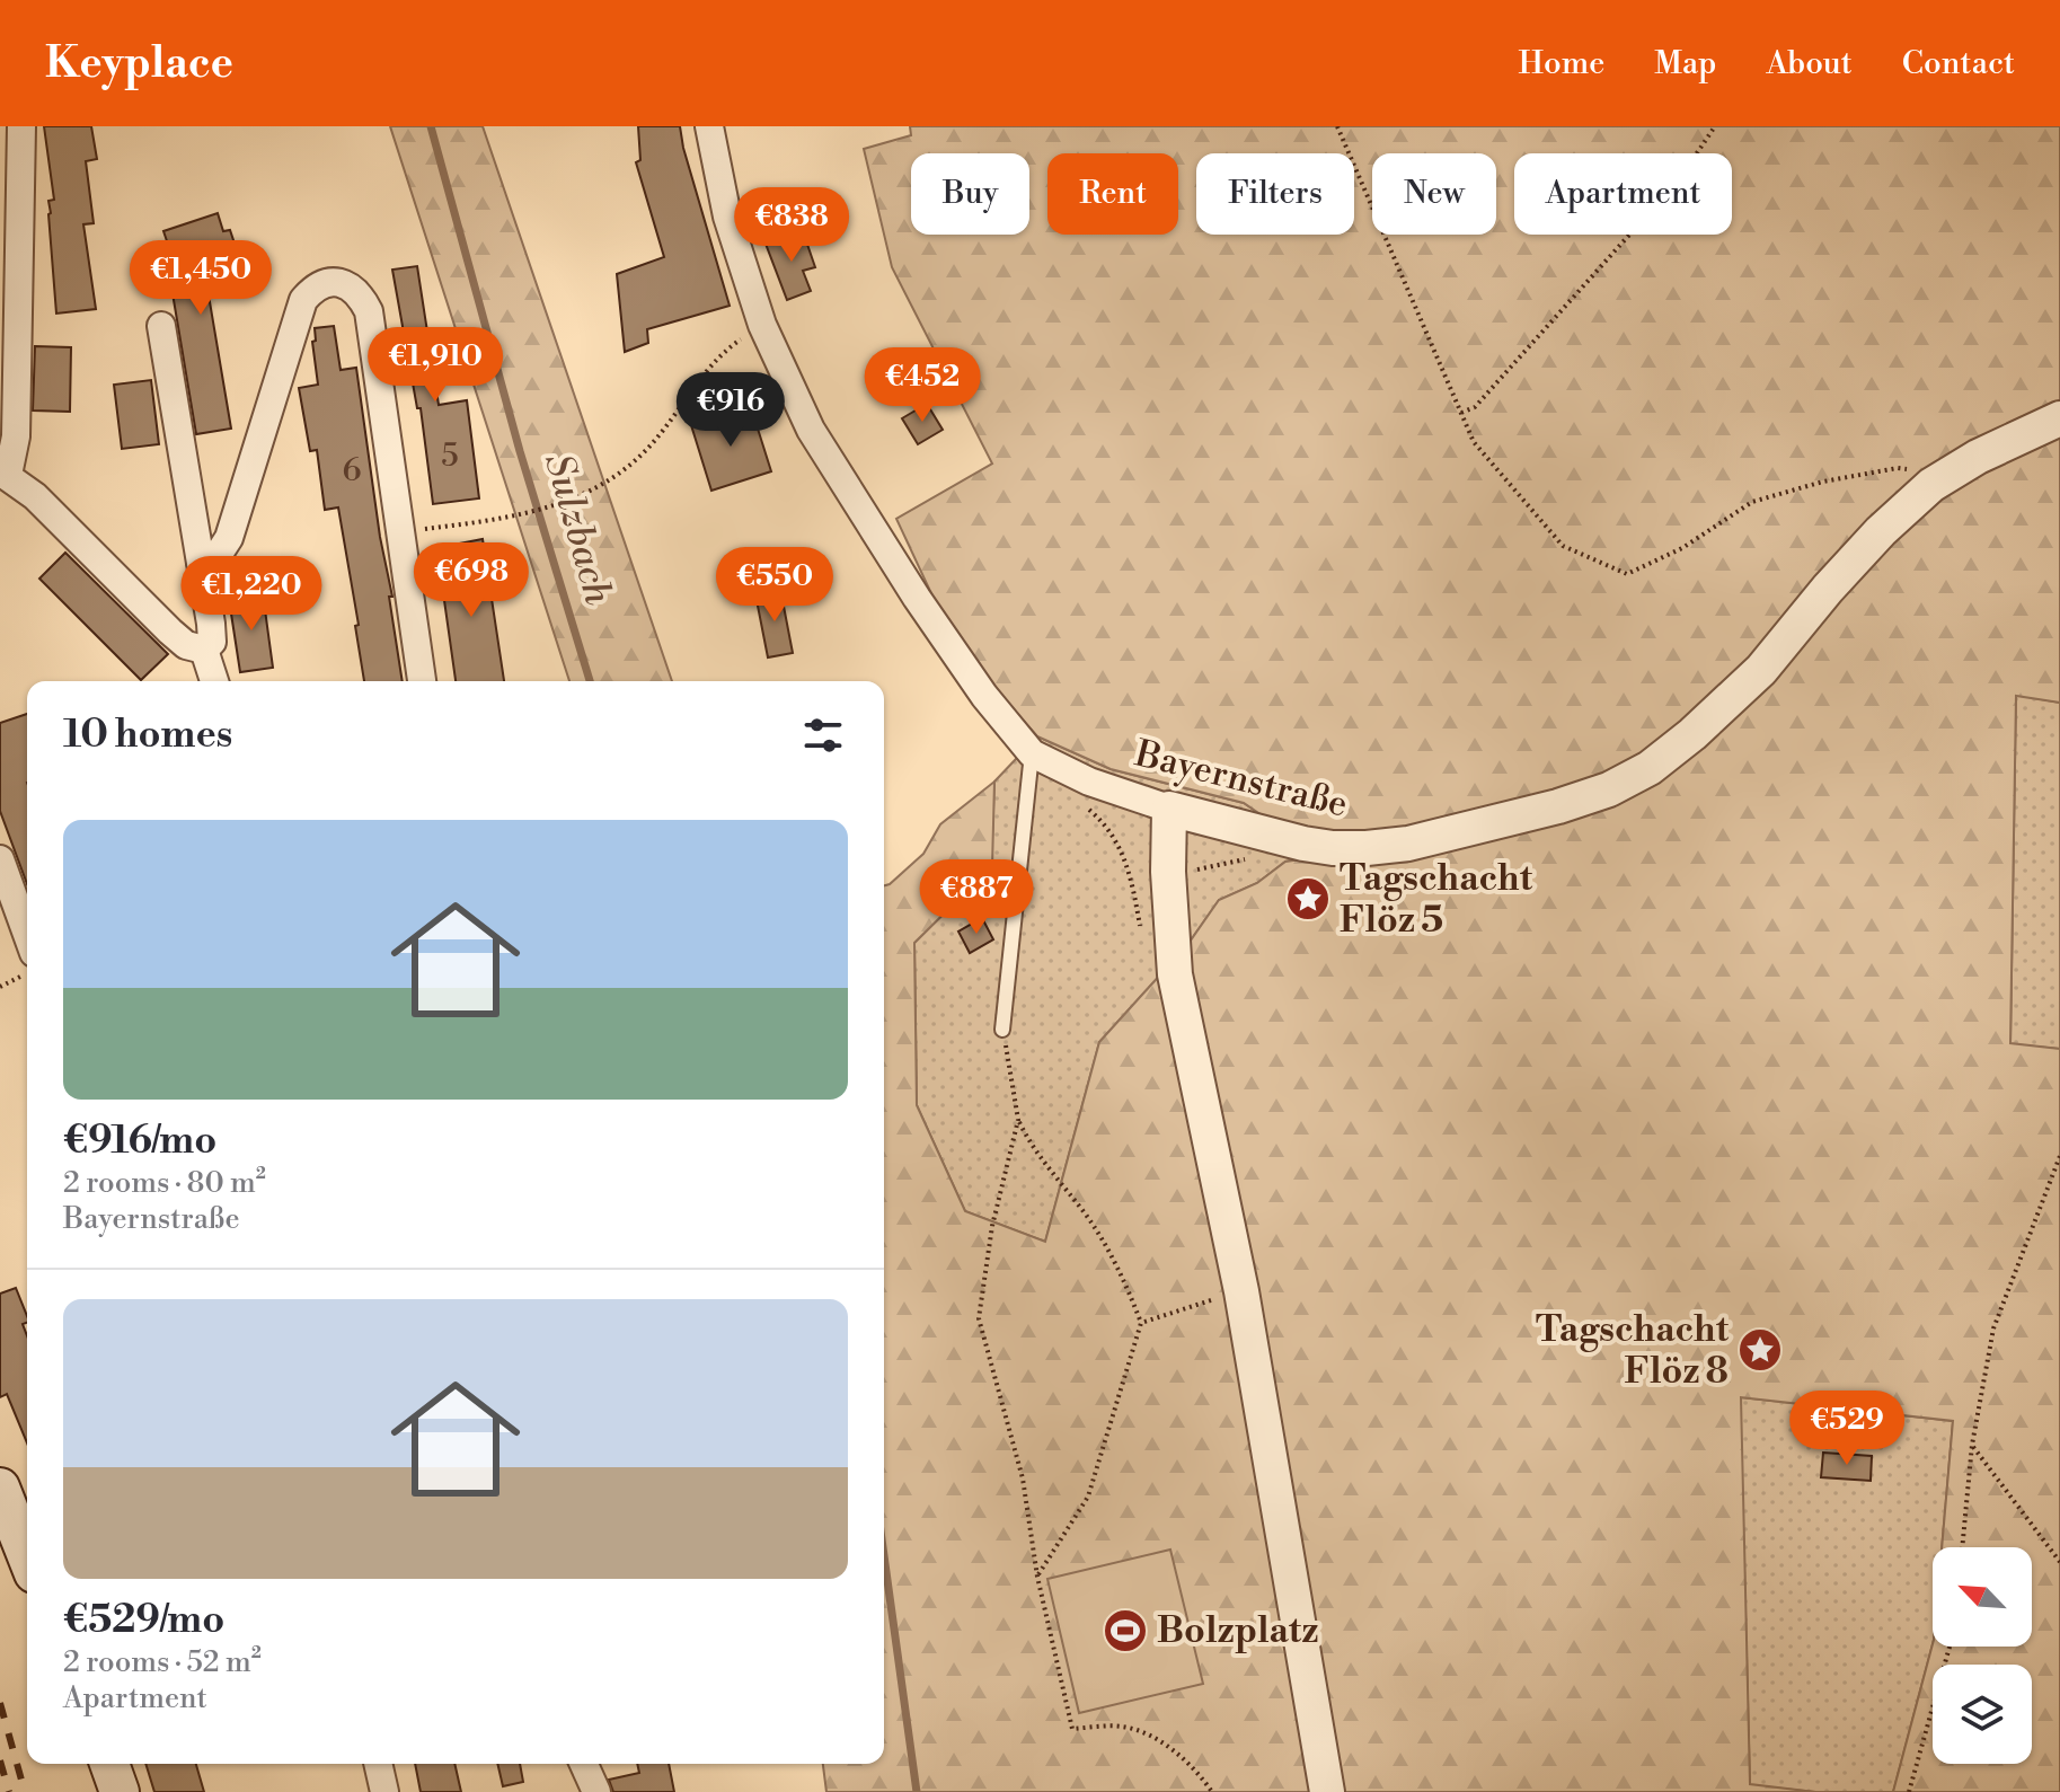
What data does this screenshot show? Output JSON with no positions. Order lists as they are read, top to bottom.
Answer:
{
  "streets": {
    "street": ["Bayernstraße"]
  },
  "water": ["Sulzbach"],
  "places": {
    "place": ["Tagschacht Flöz 5", "Tagschacht Flöz 8"],
    "sports": ["Bolzplatz"]
  },
  "house_numbers": ["5", "6"],
  "north": "top left",
  "page": {
    "header": "Keyplace",
    "nav": [
      "Home",
      "Map",
      "About",
      "Contact"
    ],
    "chip": [
      "Buy",
      "Rent",
      "Filters",
      "New",
      "Apartment"
    ],
    "price": [
      "€838",
      "€1,450",
      "€1,910",
      "€452",
      "€916",
      "€698",
      "€550",
      "€1,220",
      "€887",
      "€529"
    ],
    "heading": "10 homes",
    "list": [
      {
        "name": "€916/mo",
        "note": "2 rooms · 80 m² · Bayernstraße"
      },
      {
        "name": "€529/mo",
        "note": "2 rooms · 52 m² · Apartment"
      }
    ]
  }
}
